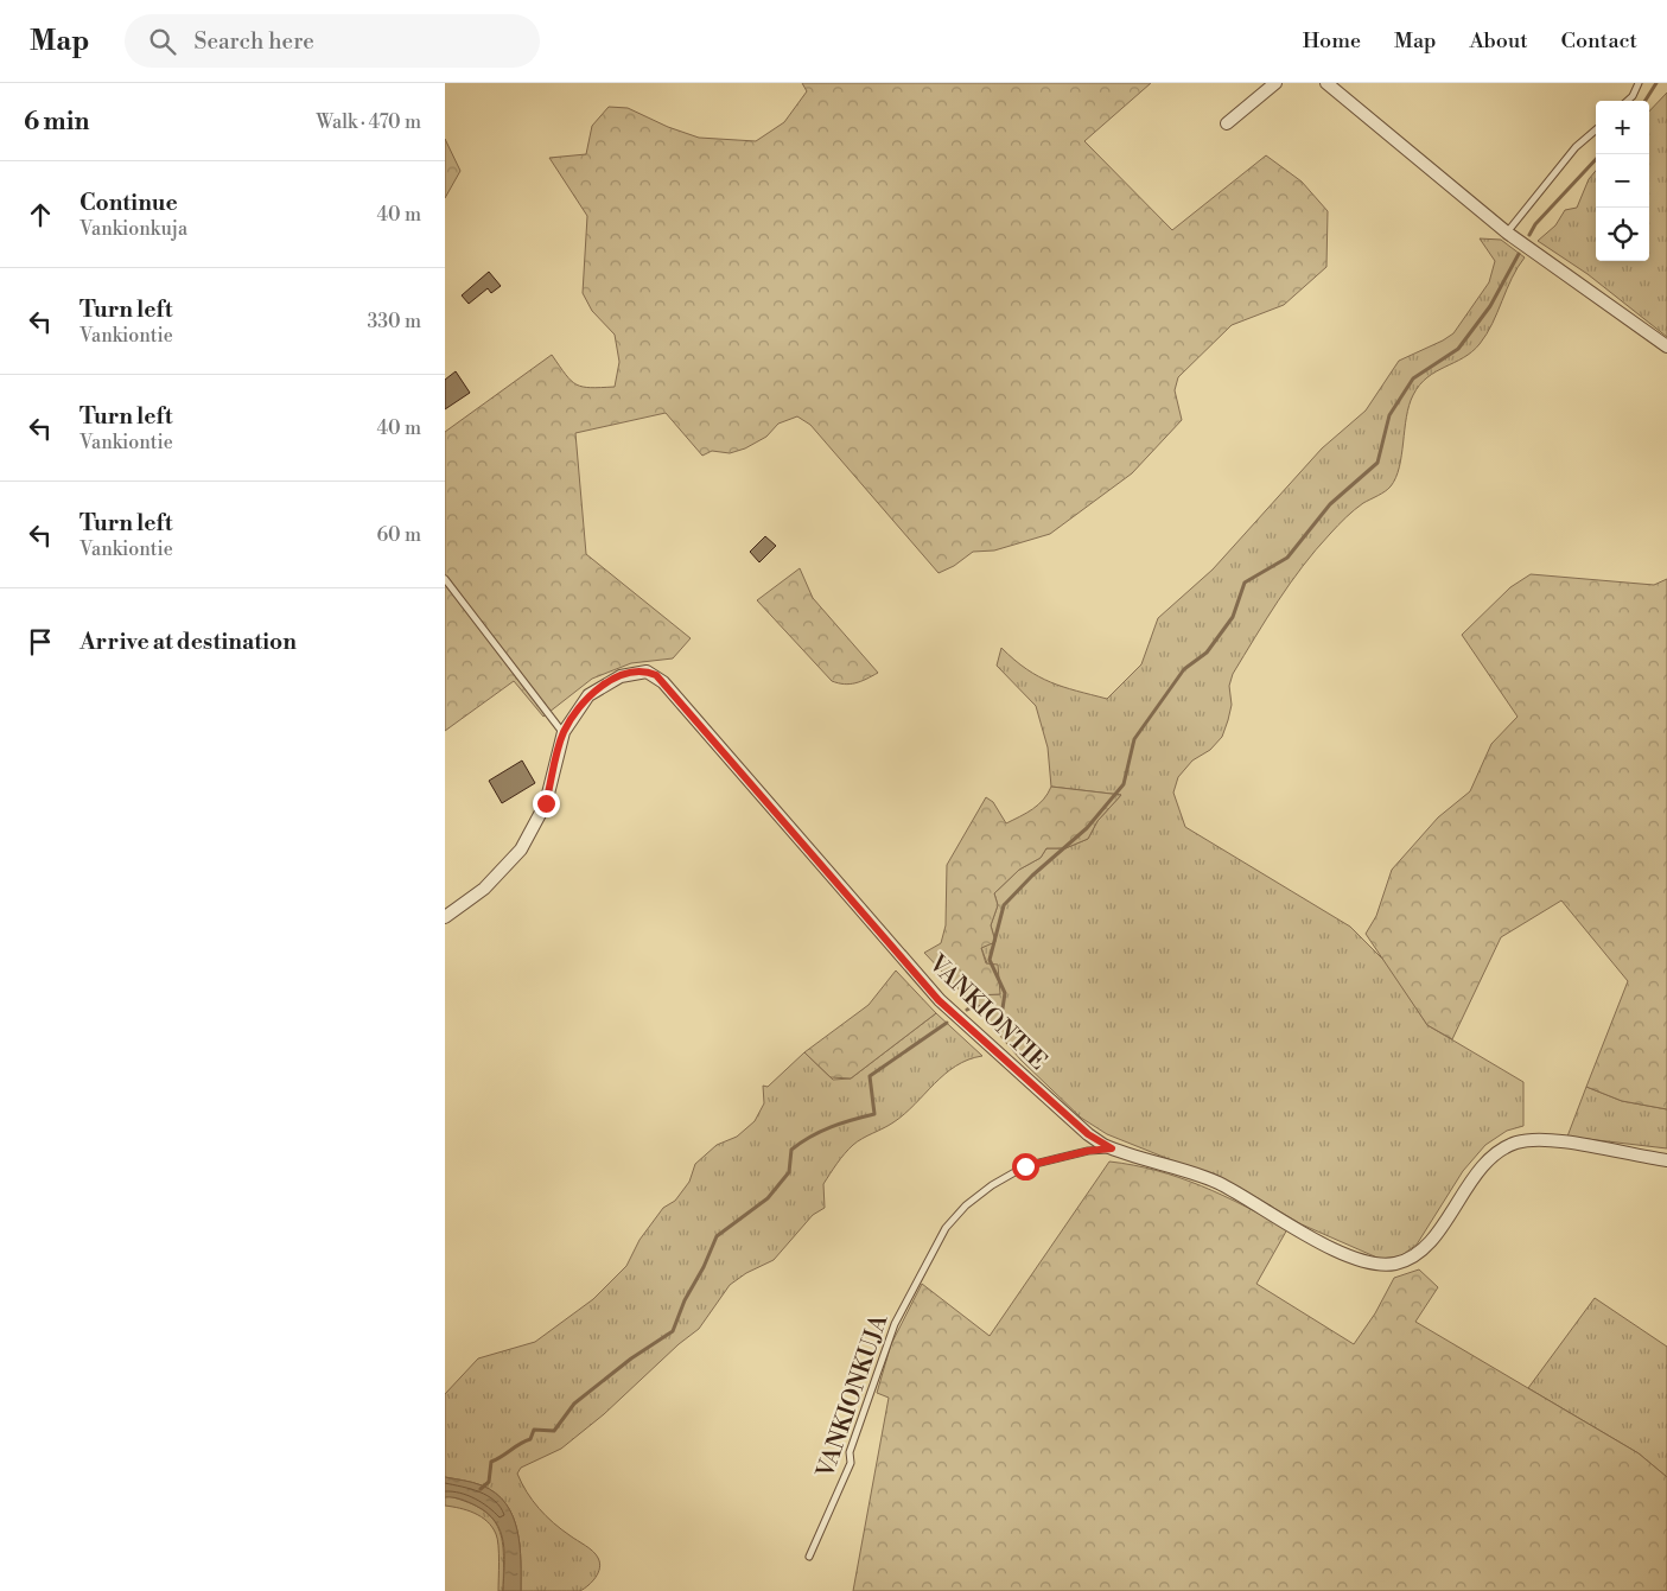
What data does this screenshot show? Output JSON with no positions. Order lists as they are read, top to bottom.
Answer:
{
  "streets": {
    "street": ["VANKIONTIE"],
    "lane": ["VANKIONKUJA"]
  },
  "crossings": [
    ["VANKIONTIE", "VANKIONKUJA"]
  ],
  "page": {
    "header": "Map",
    "search": "Search here",
    "nav": [
      "Home",
      "Map",
      "About",
      "Contact"
    ],
    "heading": ["6 min", "Walk · 470 m"],
    "map_buttons": ["+", "−"],
    "list": [
      ["Continue", "Vankionkuja", "40 m"],
      ["Turn left", "Vankiontie", "330 m"],
      ["Turn left", "Vankiontie", "40 m"],
      ["Turn left", "Vankiontie", "60 m"],
      "Arrive at destination"
    ]
  }
}
